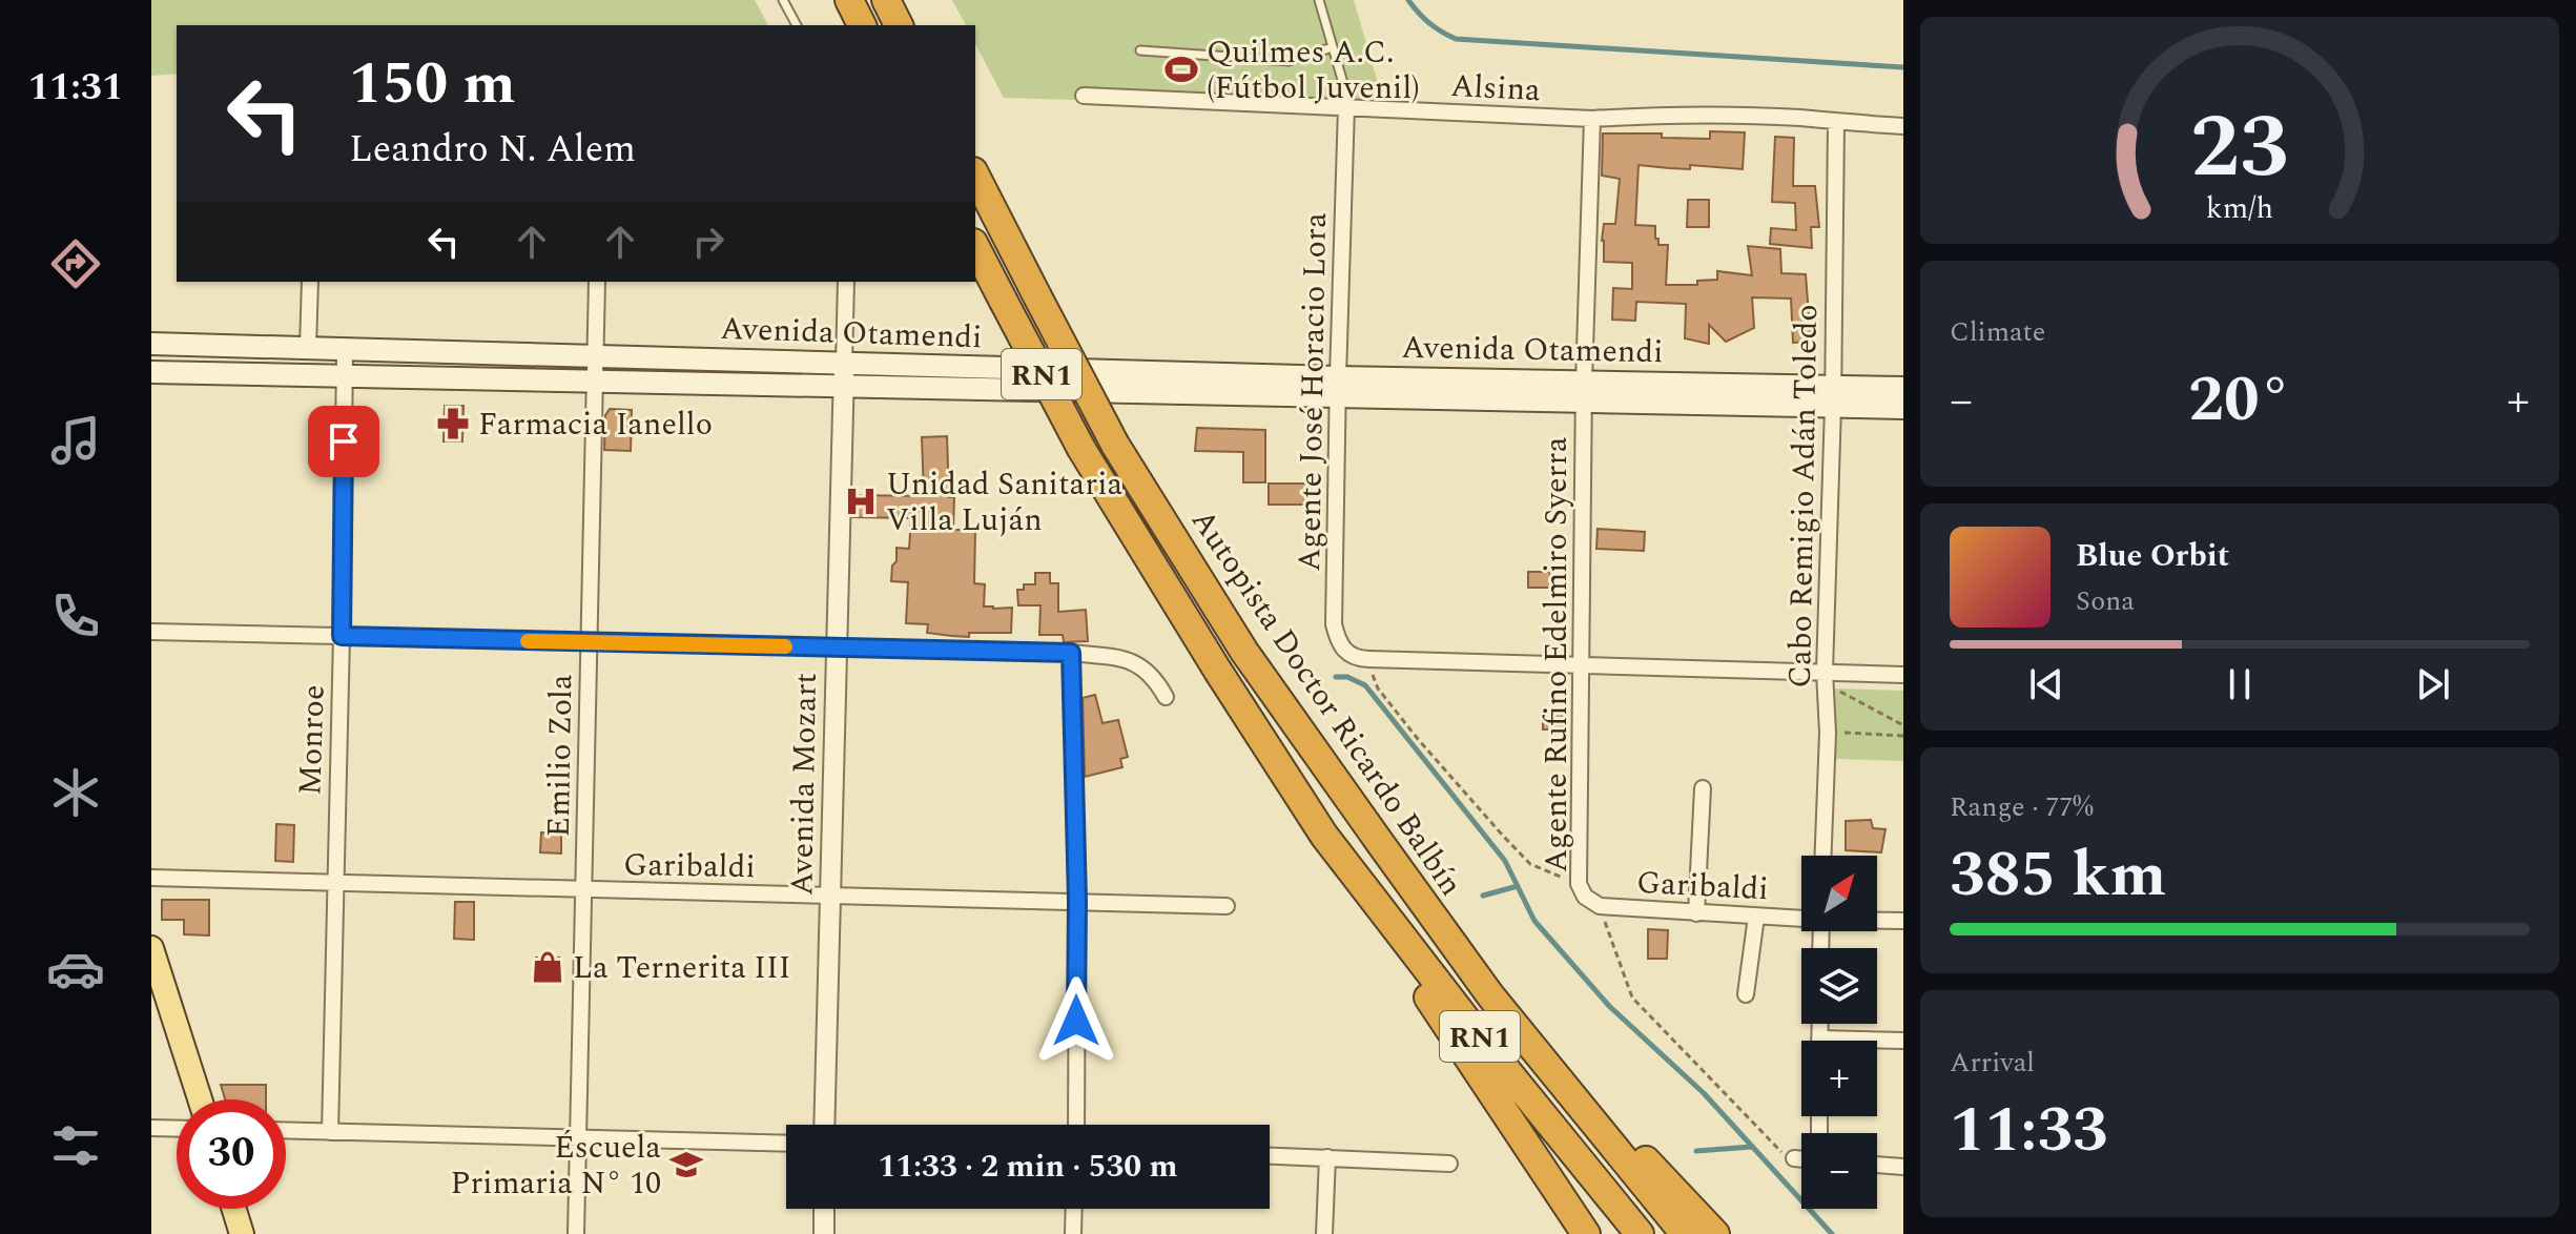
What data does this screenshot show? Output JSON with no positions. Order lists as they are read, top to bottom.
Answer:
{
  "streets": {
    "highway": ["RN1", "Autopista Doctor Ricardo Balbín"],
    "main road": ["Avenida Otamendi"],
    "street": [
      "Alsina",
      "Agente José Horacio Lora",
      "Cabo Remigio Adán Toledo",
      "Agente Rufino Edelmiro Syerra",
      "Monroe",
      "Emilio Zola",
      "Avenida Mozart",
      "Garibaldi"
    ]
  },
  "crossings": [
    ["Alsina", "Agente José Horacio Lora"],
    ["Alsina", "Cabo Remigio Adán Toledo"],
    ["Alsina", "Agente Rufino Edelmiro Syerra"],
    ["Avenida Otamendi", "Agente José Horacio Lora"],
    ["Avenida Otamendi", "Cabo Remigio Adán Toledo"],
    ["Avenida Otamendi", "Agente Rufino Edelmiro Syerra"],
    ["Avenida Otamendi", "Monroe"],
    ["Avenida Otamendi", "Emilio Zola"],
    ["Avenida Otamendi", "Avenida Mozart"],
    ["Agente Rufino Edelmiro Syerra", "Garibaldi"],
    ["Monroe", "Garibaldi"],
    ["Emilio Zola", "Garibaldi"],
    ["Avenida Mozart", "Garibaldi"]
  ],
  "places": {
    "sports": ["Quilmes A.C. (Fútbol Juvenil)"],
    "pharmacy": ["Farmacia Ianello"],
    "hospital": ["Unidad Sanitaria Villa Luján"],
    "shop": ["La Ternerita III"],
    "school or university": ["Éscuela Primaria N° 10"]
  },
  "north": "top right",
  "page": {
    "tabs": "11:31",
    "turn": ["150 m", "Leandro N. Alem"],
    "tile": [
      "Climate",
      ["Range · 77%", "385 km"],
      ["Arrival", "11:33"]
    ],
    "heat": ["−", "20°", "+"],
    "song": ["Blue Orbit", "Sona"],
    "map_buttons": ["+", "−"],
    "limit": "30",
    "trip": "11:33 · 2 min · 530 m",
    "gauge": ["23", "km/h"]
  }
}
